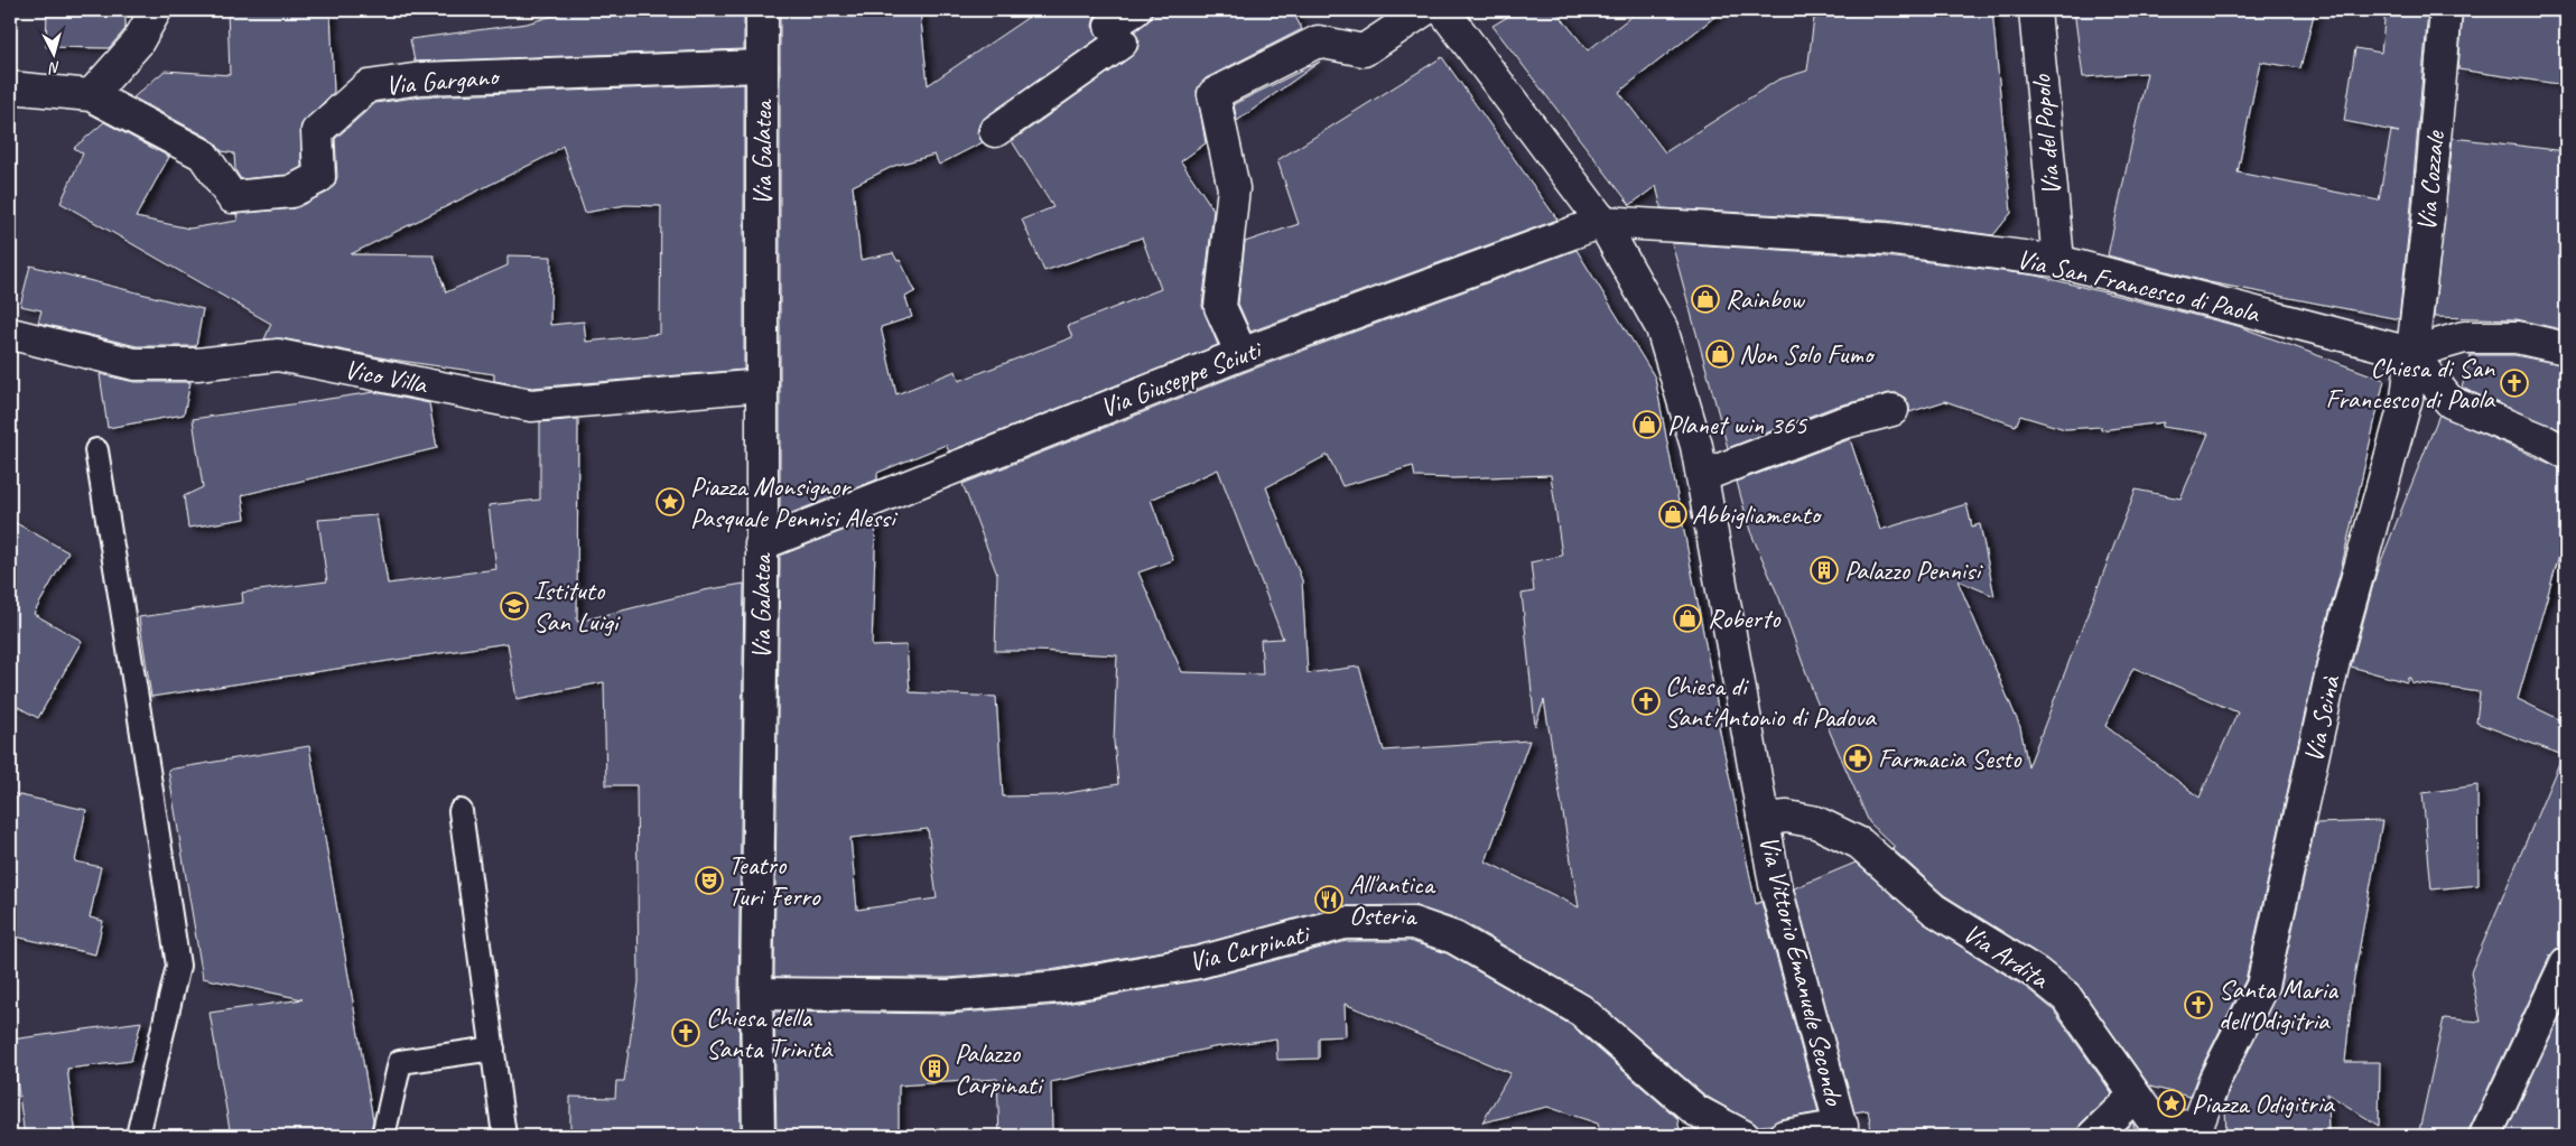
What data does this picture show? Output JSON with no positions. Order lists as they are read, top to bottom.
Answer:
{
  "streets": {
    "street": [
      "Via Gargano",
      "Via del Popolo",
      "Via Galatea",
      "Via Cozzale",
      "Via San Francesco di Paola",
      "Vico Villa",
      "Via Giuseppe Sciuti",
      "Via Scinà",
      "Via Carpinati",
      "Via Ardita",
      "Via Vittorio Emanuele Secondo"
    ]
  },
  "crossings": [
    ["Via Gargano", "Via Galatea"],
    ["Via del Popolo", "Via San Francesco di Paola"],
    ["Via Galatea", "Vico Villa"],
    ["Via Galatea", "Via Giuseppe Sciuti"],
    ["Via Galatea", "Via Carpinati"],
    ["Via Cozzale", "Via San Francesco di Paola"],
    ["Via Cozzale", "Via Scinà"],
    ["Via San Francesco di Paola", "Via Giuseppe Sciuti"],
    ["Via San Francesco di Paola", "Via Scinà"],
    ["Via San Francesco di Paola", "Via Vittorio Emanuele Secondo"],
    ["Via Giuseppe Sciuti", "Via Vittorio Emanuele Secondo"],
    ["Via Scinà", "Via Ardita"],
    ["Via Ardita", "Via Vittorio Emanuele Secondo"]
  ],
  "places": {
    "shop": [
      "Rainbow",
      "Non Solo Fumo",
      "Planet win 365",
      "Abbigliamento",
      "Roberto"
    ],
    "church": [
      "Chiesa di San Francesco di Paola",
      "Chiesa di Sant'Antonio di Padova",
      "Santa Maria dell'Odigitria",
      "Chiesa della Santa Trinità"
    ],
    "place": ["Piazza Monsignor Pasquale Pennisi Alessi", "Piazza Odigitria"],
    "building": ["Palazzo Pennisi", "Palazzo Carpinati"],
    "school or university": ["Istituto San Luigi"],
    "pharmacy": ["Farmacia Sesto"],
    "theatre": ["Teatro Turi Ferro"],
    "restaurant": ["All'antica Osteria"]
  },
  "north": "bottom"
}
